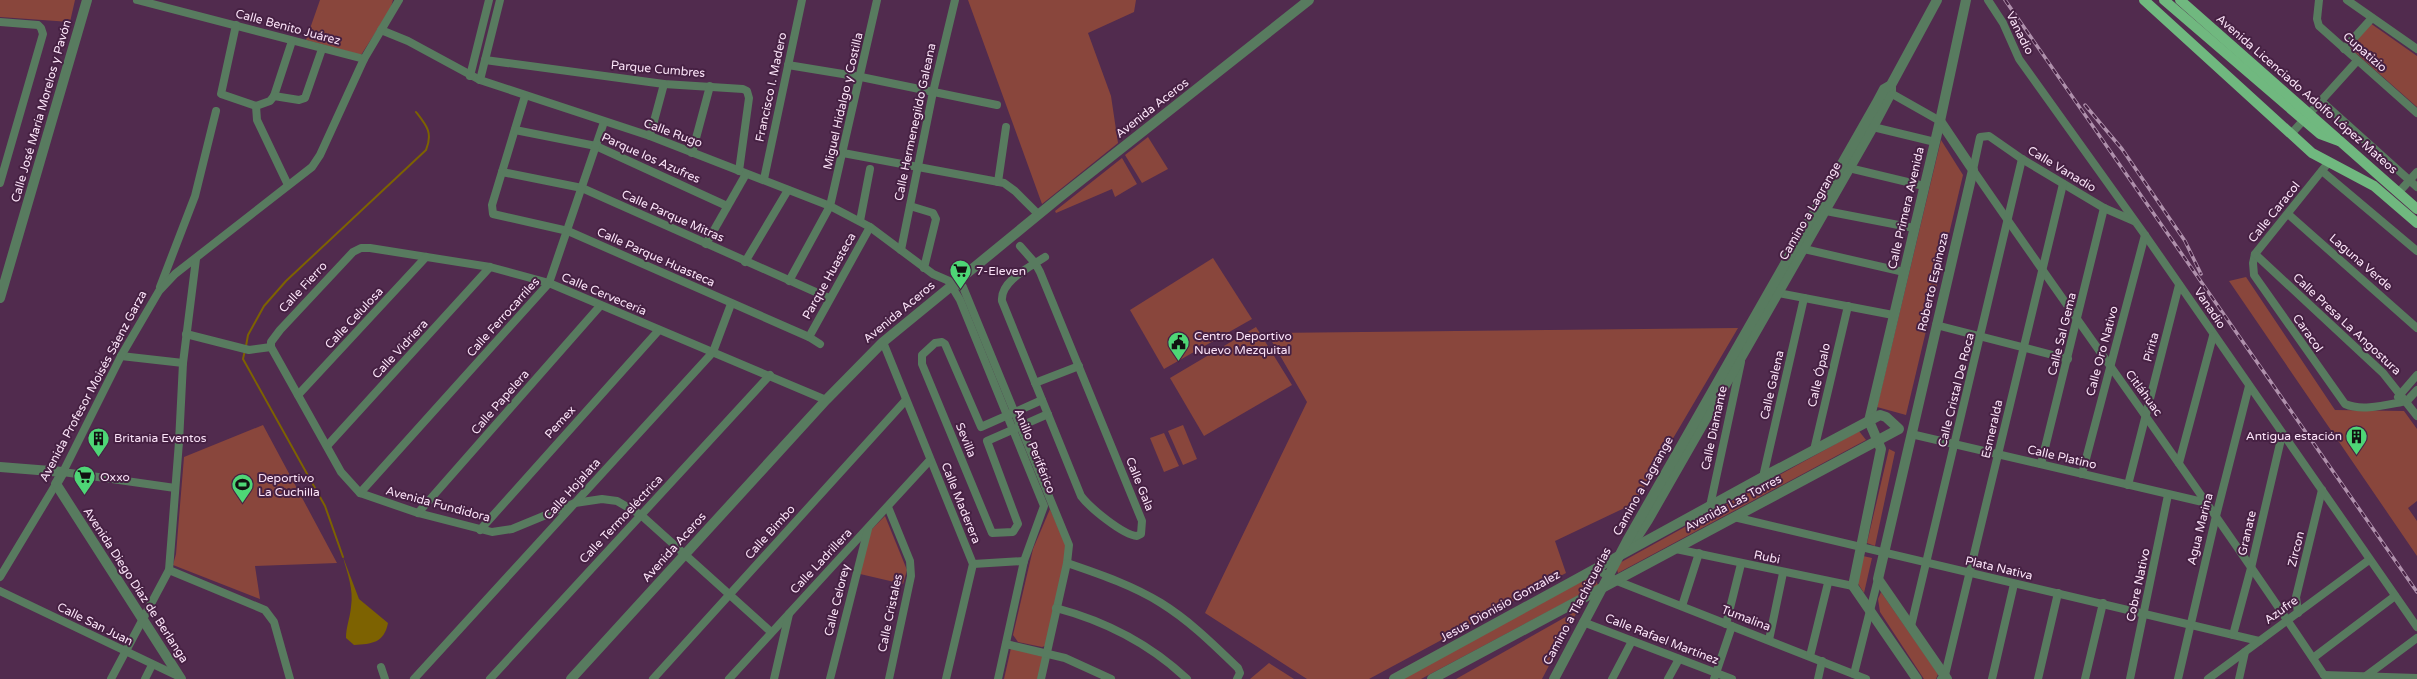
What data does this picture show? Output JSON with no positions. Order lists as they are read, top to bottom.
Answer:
{
  "streets": {
    "main road": ["Avenida Licenciado Adolfo López Mateos"],
    "street": [
      "Calle Benito Juárez",
      "Vanadio",
      "Cupatizio",
      "Parque Cumbres",
      "Francisco I. Madero",
      "Miguel Hidalgo y Costilla",
      "Avenida Aceros",
      "Calle José María Morelos y Pavón",
      "Calle Hermenegildo Galeana",
      "Calle Rugo",
      "Parque los Azufres",
      "Calle Vanadio",
      "Calle Primera Avenida",
      "Camino a Lagrange",
      "Calle Caracol",
      "Calle Parque Mitras",
      "Calle Parque Huasteca",
      "Laguna Verde",
      "Parque Huasteca",
      "Roberto Espinoza",
      "Calle Fierro",
      "Calle Cervecería",
      "Calle Ferrocarriles",
      "Calle Celulosa",
      "Calle Presa La Angostura",
      "Caracol",
      "Calle Sal Gema",
      "Pirita",
      "Calle Vidriera",
      "Calle Oro Nativo",
      "Calle Ópalo",
      "Calle Galena",
      "Avenida Profesor Moisés Sáenz Garza",
      "Calle Cristal De Roca",
      "Citláhuac",
      "Calle Papelera",
      "Pemex",
      "Calle Diamante",
      "Esmeralda",
      "Sevilla",
      "Anillo Periférico",
      "Calle Platino",
      "Calle Gala",
      "Calle Hojalata",
      "Calle Maderera",
      "Avenida Las Torres",
      "Avenida Fundidora",
      "Calle Termoeléctrica",
      "Agua Marina",
      "Calle Bimbo",
      "Granate",
      "Zircon",
      "Rubi",
      "Calle Ladrillera",
      "Plata Nativa",
      "Avenida Diego Díaz de Berlanga",
      "Cobre Nativo",
      "Calle Celorey",
      "Jesus Dionisio Gonzalez",
      "Camino a Tlachicuerías",
      "Azufre",
      "Calle Cristales",
      "Tumalina",
      "Calle San Juan",
      "Calle Rafael Martínez"
    ]
  },
  "crossings": [
    ["Calle Benito Juárez", "Avenida Profesor Moisés Sáenz Garza"],
    ["Vanadio", "Calle Vanadio"],
    ["Vanadio", "Pirita"],
    ["Vanadio", "Calle Oro Nativo"],
    ["Vanadio", "Agua Marina"],
    ["Vanadio", "Granate"],
    ["Vanadio", "Zircon"],
    ["Vanadio", "Azufre"],
    ["Parque Cumbres", "Calle Rugo"],
    ["Francisco I. Madero", "Calle Rugo"],
    ["Avenida Licenciado Adolfo López Mateos", "Calle Caracol"],
    ["Miguel Hidalgo y Costilla", "Calle Rugo"],
    ["Miguel Hidalgo y Costilla", "Calle Parque Mitras"],
    ["Avenida Aceros", "Calle Rugo"],
    ["Avenida Aceros", "Calle Cervecería"],
    ["Avenida Aceros", "Anillo Periférico"],
    ["Avenida Aceros", "Calle Maderera"],
    ["Avenida Aceros", "Avenida Fundidora"],
    ["Calle Hermenegildo Galeana", "Calle Rugo"],
    ["Calle Rugo", "Parque Huasteca"],
    ["Calle Rugo", "Calle Ferrocarriles"],
    ["Calle Rugo", "Avenida Profesor Moisés Sáenz Garza"],
    ["Calle Rugo", "Anillo Periférico"],
    ["Parque los Azufres", "Calle Ferrocarriles"],
    ["Calle Vanadio", "Roberto Espinoza"],
    ["Calle Vanadio", "Calle Sal Gema"],
    ["Calle Vanadio", "Calle Cristal De Roca"],
    ["Calle Vanadio", "Esmeralda"],
    ["Calle Primera Avenida", "Citláhuac"],
    ["Calle Primera Avenida", "Avenida Las Torres"],
    ["Camino a Lagrange", "Calle Diamante"],
    ["Camino a Lagrange", "Camino a Tlachicuerías"],
    ["Calle Caracol", "Laguna Verde"],
    ["Calle Caracol", "Calle Presa La Angostura"],
    ["Calle Caracol", "Caracol"],
    ["Calle Parque Mitras", "Calle Parque Huasteca"],
    ["Calle Parque Mitras", "Parque Huasteca"],
    ["Calle Parque Mitras", "Calle Ferrocarriles"],
    ["Calle Parque Huasteca", "Parque Huasteca"],
    ["Calle Parque Huasteca", "Calle Ferrocarriles"],
    ["Calle Parque Huasteca", "Calle Hojalata"],
    ["Roberto Espinoza", "Citláhuac"],
    ["Roberto Espinoza", "Calle Platino"],
    ["Roberto Espinoza", "Avenida Las Torres"],
    ["Roberto Espinoza", "Plata Nativa"],
    ["Calle Fierro", "Calle Cervecería"],
    ["Calle Fierro", "Avenida Fundidora"],
    ["Calle Cervecería", "Calle Ferrocarriles"],
    ["Calle Cervecería", "Calle Celulosa"],
    ["Calle Cervecería", "Calle Vidriera"],
    ["Calle Cervecería", "Calle Papelera"],
    ["Calle Cervecería", "Pemex"],
    ["Calle Cervecería", "Calle Hojalata"],
    ["Calle Cervecería", "Calle Termoeléctrica"],
    ["Calle Ferrocarriles", "Avenida Fundidora"],
    ["Calle Celulosa", "Avenida Fundidora"],
    ["Calle Sal Gema", "Citláhuac"],
    ["Calle Sal Gema", "Calle Platino"],
    ["Pirita", "Citláhuac"],
    ["Pirita", "Calle Platino"],
    ["Calle Vidriera", "Avenida Fundidora"],
    ["Calle Oro Nativo", "Citláhuac"],
    ["Calle Oro Nativo", "Calle Platino"],
    ["Calle Ópalo", "Avenida Las Torres"],
    ["Calle Galena", "Avenida Las Torres"],
    ["Avenida Profesor Moisés Sáenz Garza", "Avenida Diego Díaz de Berlanga"],
    ["Calle Cristal De Roca", "Citláhuac"],
    ["Calle Cristal De Roca", "Calle Platino"],
    ["Calle Cristal De Roca", "Plata Nativa"],
    ["Citláhuac", "Esmeralda"],
    ["Citláhuac", "Calle Platino"],
    ["Citláhuac", "Agua Marina"],
    ["Citláhuac", "Granate"],
    ["Citláhuac", "Azufre"],
    ["Calle Papelera", "Avenida Fundidora"],
    ["Pemex", "Avenida Fundidora"],
    ["Calle Diamante", "Avenida Las Torres"],
    ["Esmeralda", "Calle Platino"],
    ["Esmeralda", "Plata Nativa"],
    ["Sevilla", "Anillo Periférico"],
    ["Calle Platino", "Avenida Las Torres"],
    ["Calle Platino", "Cobre Nativo"],
    ["Calle Hojalata", "Avenida Fundidora"],
    ["Calle Maderera", "Calle Bimbo"],
    ["Calle Maderera", "Calle Ladrillera"],
    ["Avenida Las Torres", "Rubi"],
    ["Avenida Las Torres", "Plata Nativa"],
    ["Avenida Las Torres", "Jesus Dionisio Gonzalez"],
    ["Avenida Las Torres", "Camino a Tlachicuerías"],
    ["Avenida Las Torres", "Tumalina"],
    ["Avenida Fundidora", "Calle Termoeléctrica"],
    ["Avenida Fundidora", "Calle Bimbo"],
    ["Avenida Fundidora", "Calle Ladrillera"],
    ["Agua Marina", "Plata Nativa"],
    ["Granate", "Plata Nativa"],
    ["Zircon", "Azufre"],
    ["Calle Ladrillera", "Calle Celorey"],
    ["Calle Ladrillera", "Calle Cristales"],
    ["Plata Nativa", "Cobre Nativo"],
    ["Plata Nativa", "Azufre"],
    ["Avenida Diego Díaz de Berlanga", "Calle San Juan"],
    ["Jesus Dionisio Gonzalez", "Camino a Tlachicuerías"],
    ["Jesus Dionisio Gonzalez", "Tumalina"],
    ["Camino a Tlachicuerías", "Tumalina"],
    ["Camino a Tlachicuerías", "Calle Rafael Martínez"]
  ],
  "places": {
    "supermarket": ["7-Eleven", "Oxxo"],
    "public building": ["Centro Deportivo Nuevo Mezquital"],
    "building": ["Antigua estación", "Britania Eventos"],
    "sports": ["Deportivo La Cuchilla"]
  }
}
